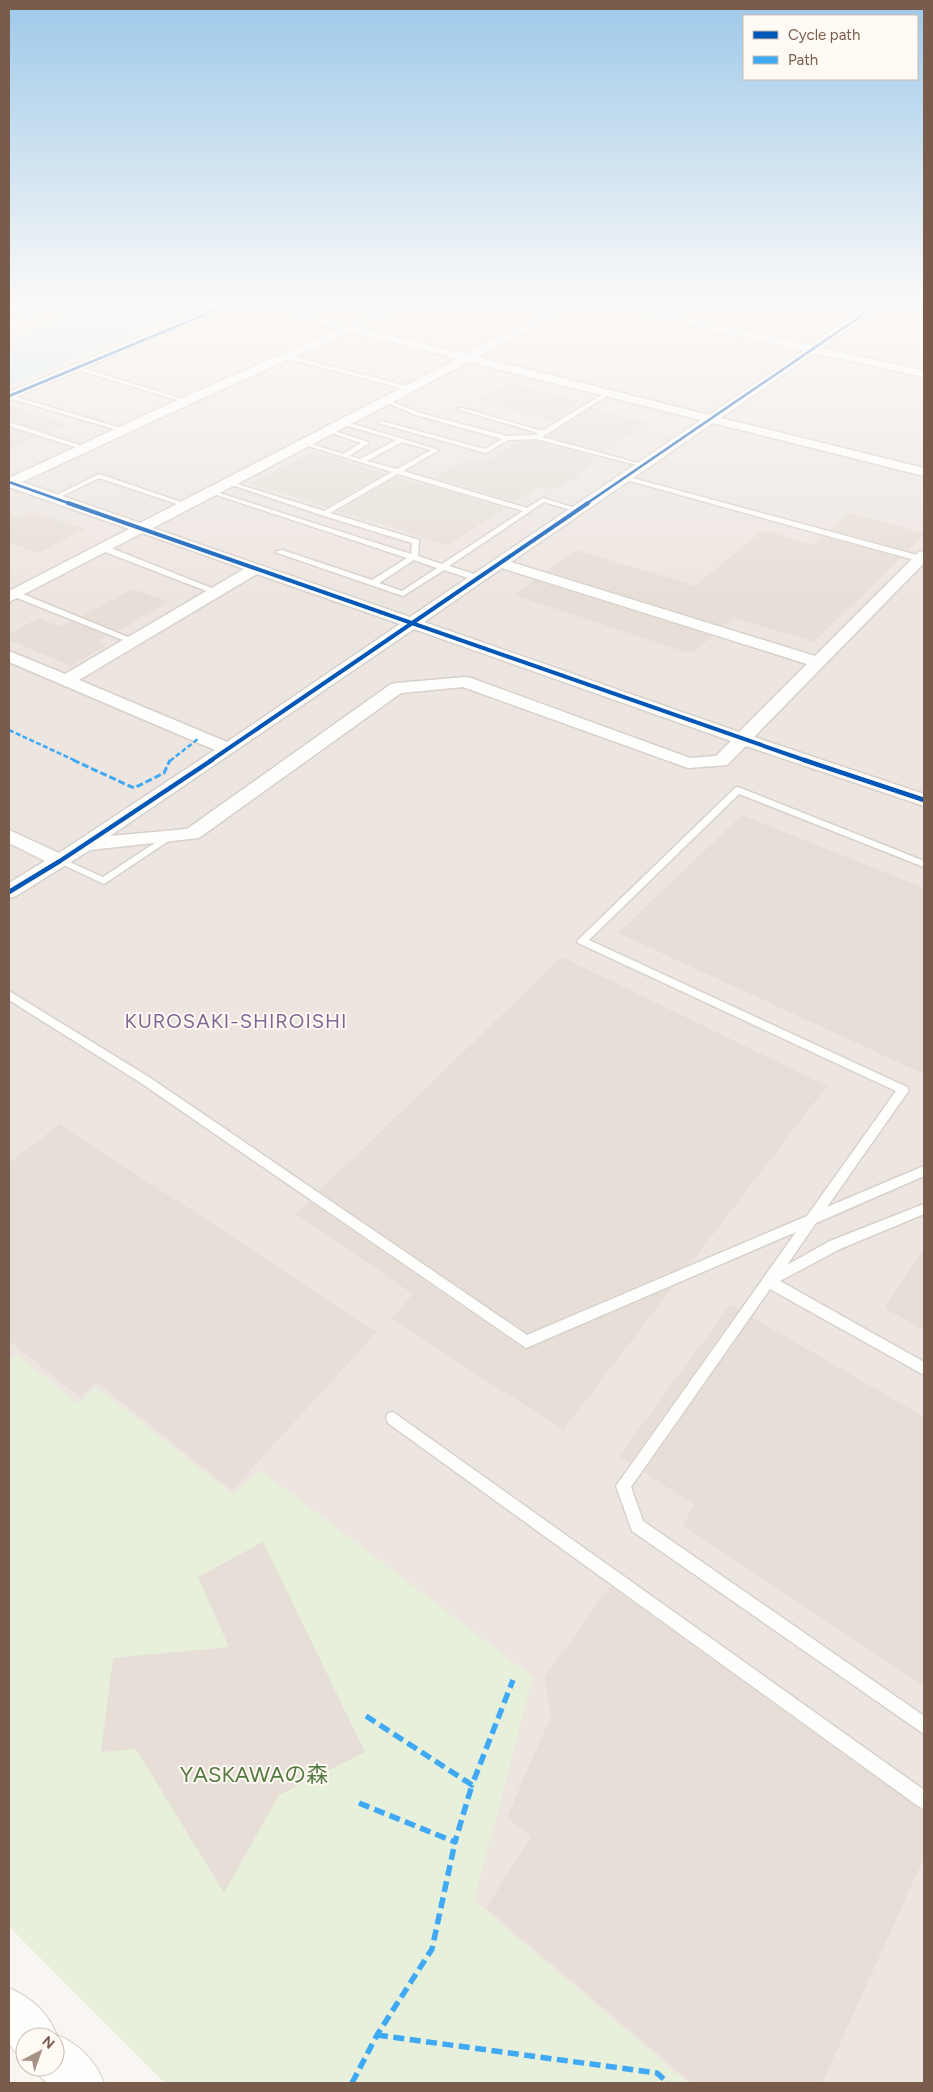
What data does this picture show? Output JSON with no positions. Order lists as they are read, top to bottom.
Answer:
{
  "districts": ["KUROSAKI-SHIROISHI"],
  "parks": ["YASKAWAの森"],
  "legend": ["Cycle path", "Path"],
  "north": "top right"
}
